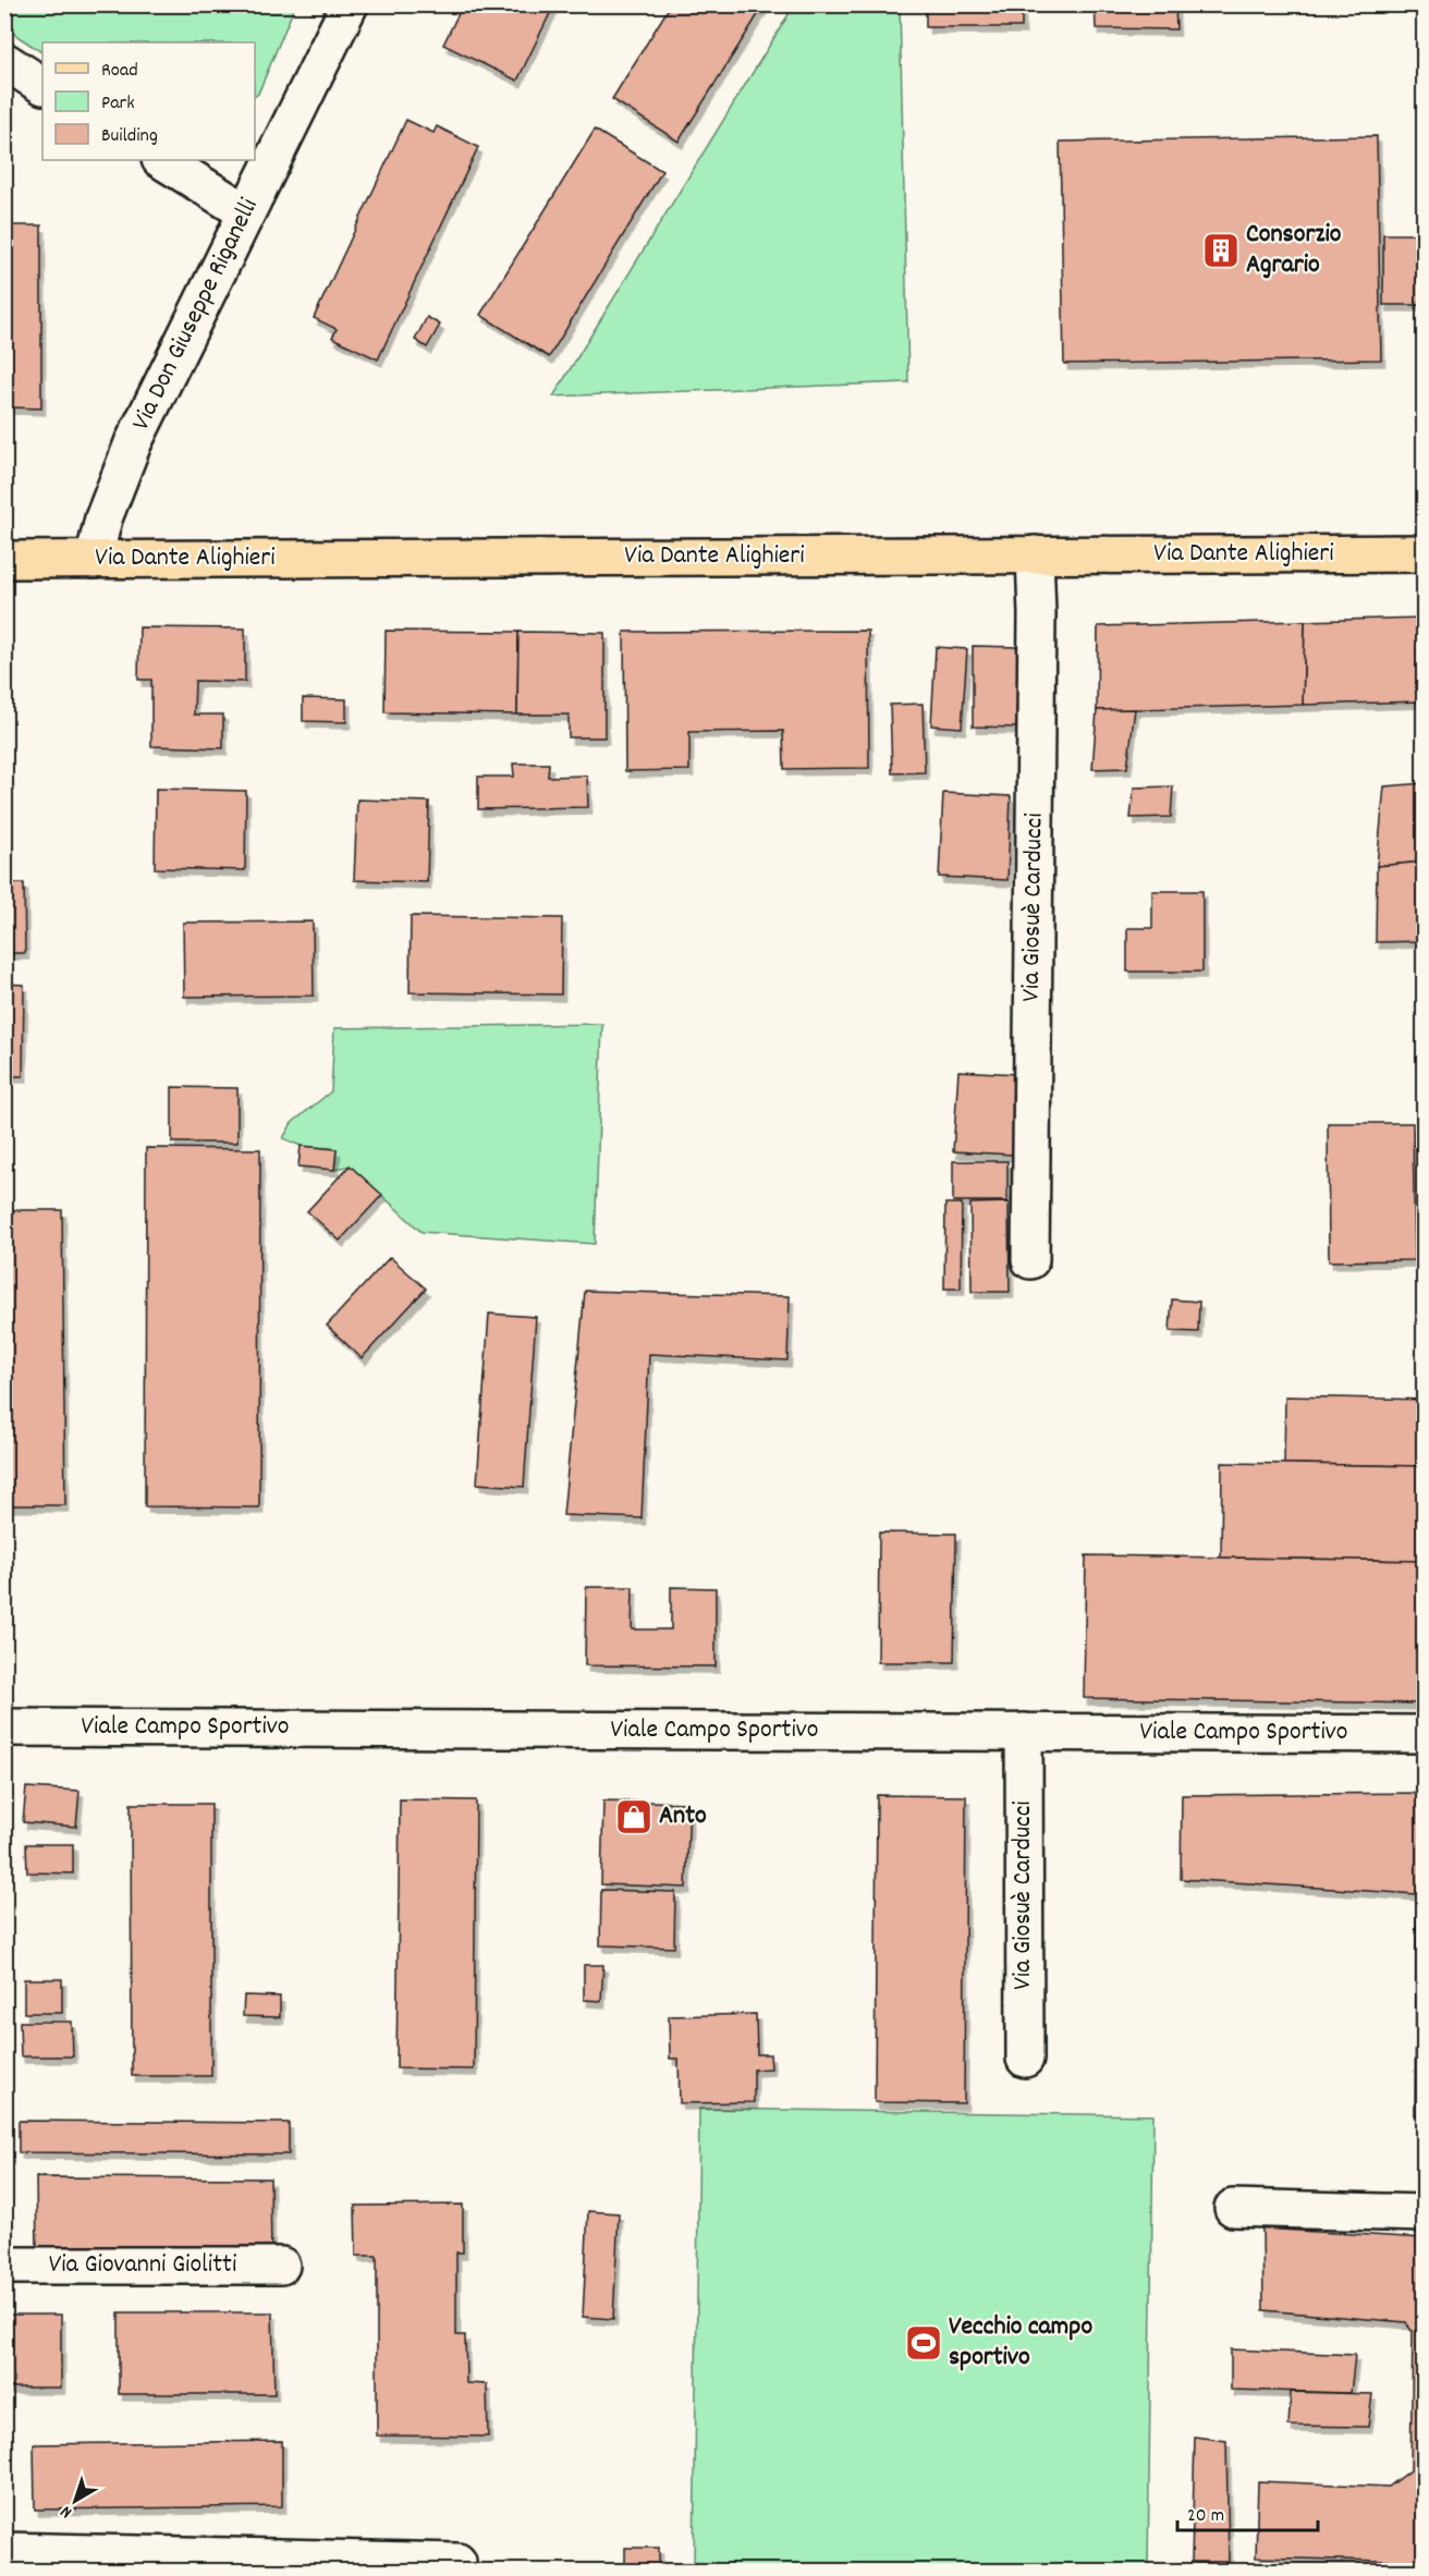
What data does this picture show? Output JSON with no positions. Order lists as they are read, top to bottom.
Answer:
{
  "streets": {
    "main road": ["Via Dante Alighieri"],
    "street": [
      "Via Don Giuseppe Riganelli",
      "Via Giosuè Carducci",
      "Viale Campo Sportivo",
      "Via Giovanni Giolitti"
    ]
  },
  "crossings": [
    ["Via Don Giuseppe Riganelli", "Via Dante Alighieri"],
    ["Via Dante Alighieri", "Via Giosuè Carducci"],
    ["Via Giosuè Carducci", "Viale Campo Sportivo"]
  ],
  "places": {
    "building": ["Consorzio Agrario"],
    "shop": ["Anto"],
    "sports": ["Vecchio campo sportivo"]
  },
  "legend": ["Road", "Park", "Building"],
  "scale_bar": "20 m",
  "north": "bottom left"
}
